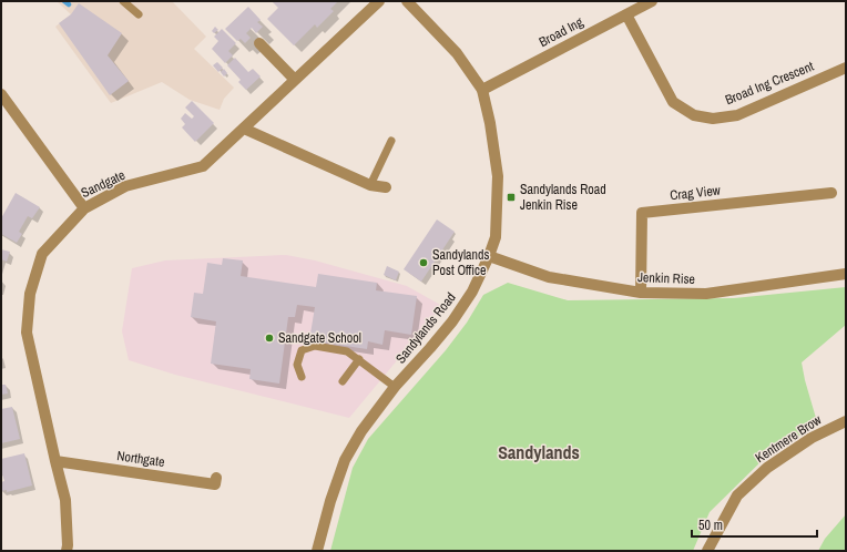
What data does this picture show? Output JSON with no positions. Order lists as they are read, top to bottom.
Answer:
{
  "streets": {
    "street": [
      "Broad Ing",
      "Broad Ing Crescent",
      "Sandgate",
      "Crag View",
      "Jenkin Rise",
      "Sandylands Road",
      "Kentmere Brow",
      "Northgate"
    ]
  },
  "crossings": [
    ["Broad Ing", "Broad Ing Crescent"],
    ["Broad Ing", "Sandylands Road"],
    ["Sandgate", "Northgate"],
    ["Crag View", "Jenkin Rise"],
    ["Jenkin Rise", "Sandylands Road"]
  ],
  "districts": ["Sandylands"],
  "places": {
    "transit": ["Sandylands Road Jenkin Rise"],
    "other": ["Sandylands Post Office", "Sandgate School"]
  },
  "scale_bar": "50 m"
}
